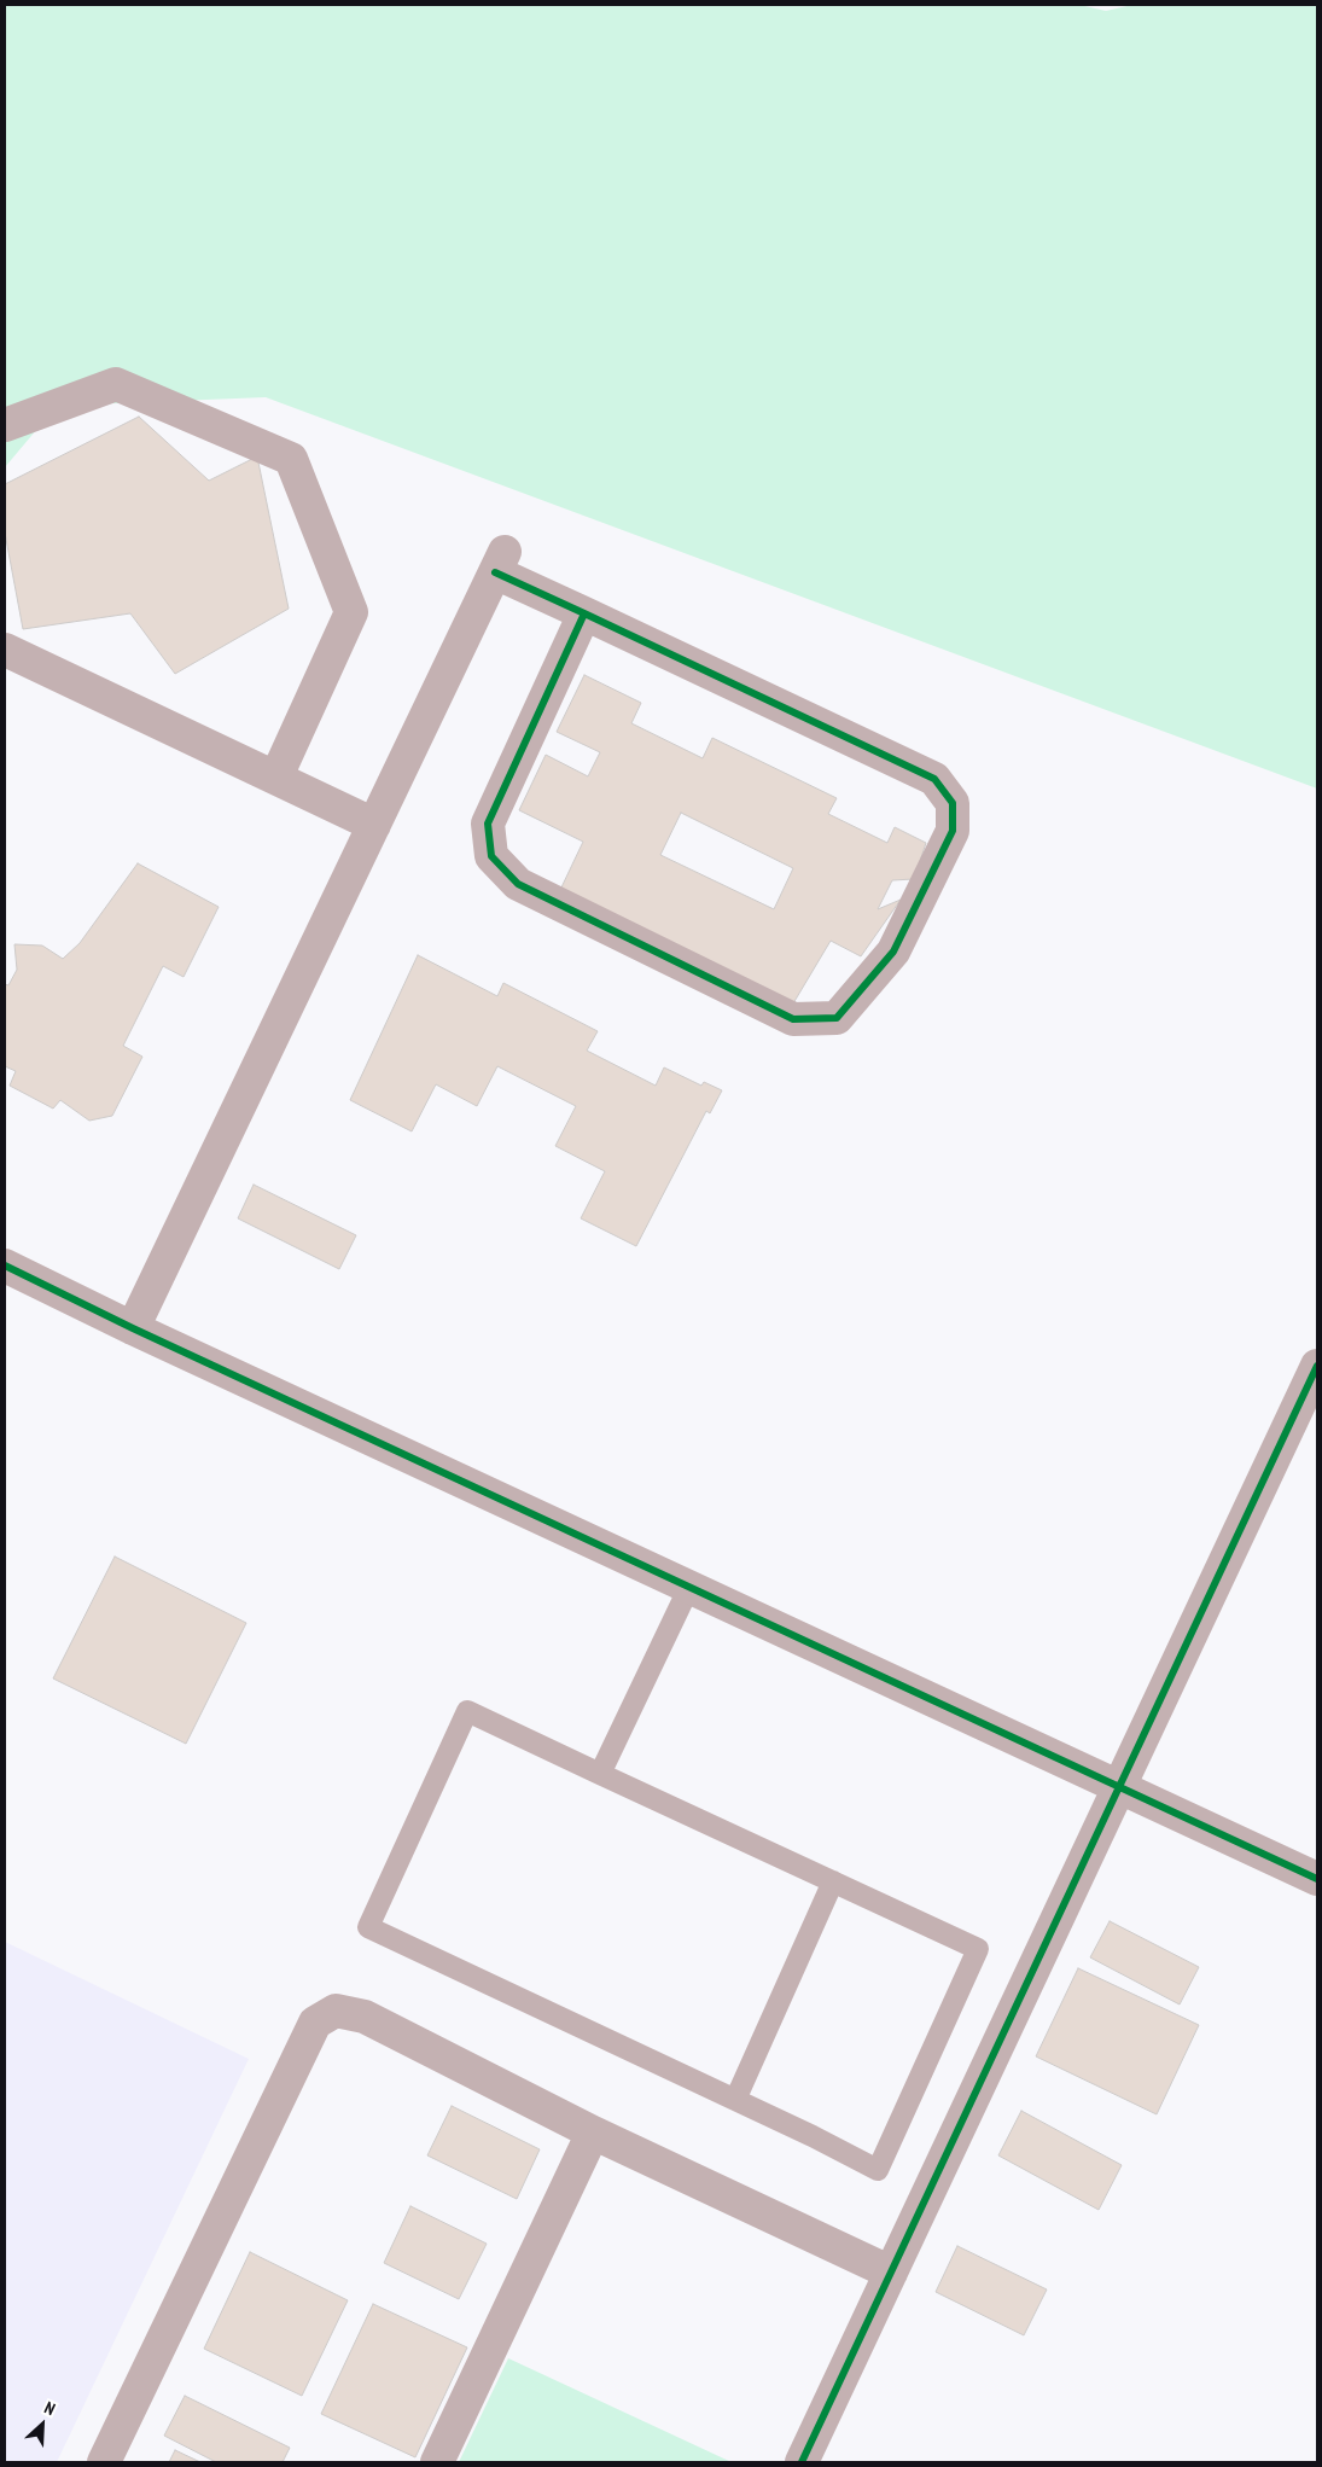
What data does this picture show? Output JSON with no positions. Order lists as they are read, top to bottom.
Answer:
{
  "north": "top right"
}
